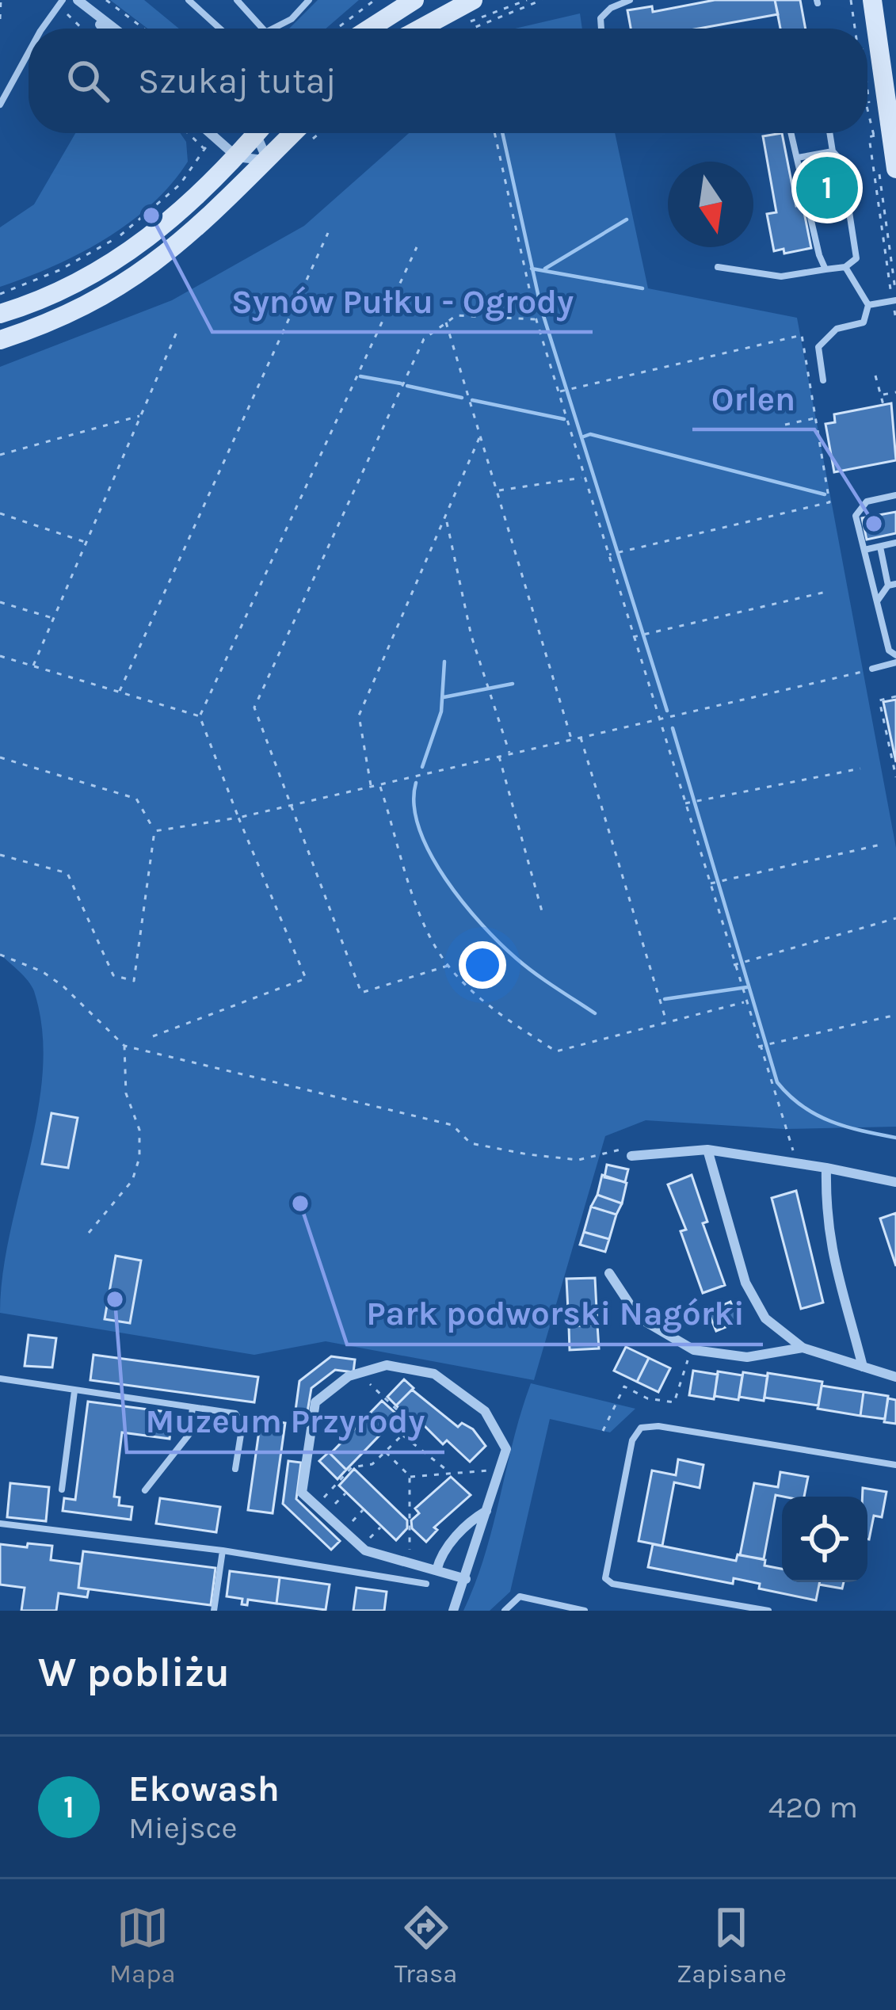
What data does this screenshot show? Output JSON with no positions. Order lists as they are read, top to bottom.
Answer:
{
  "places": [
    "Synów Pułku - Ogrody",
    "Orlen",
    "Park podworski Nagórki",
    "Muzeum Przyrody"
  ],
  "north": "bottom",
  "page": {
    "search": "Szukaj tutaj",
    "pins": "1",
    "heading": "W pobliżu",
    "list": [
      {
        "mark": "1",
        "name": "Ekowash",
        "note": "Miejsce",
        "value": "420 m"
      }
    ],
    "nav": ["Mapa", "Trasa", "Zapisane"]
  }
}
